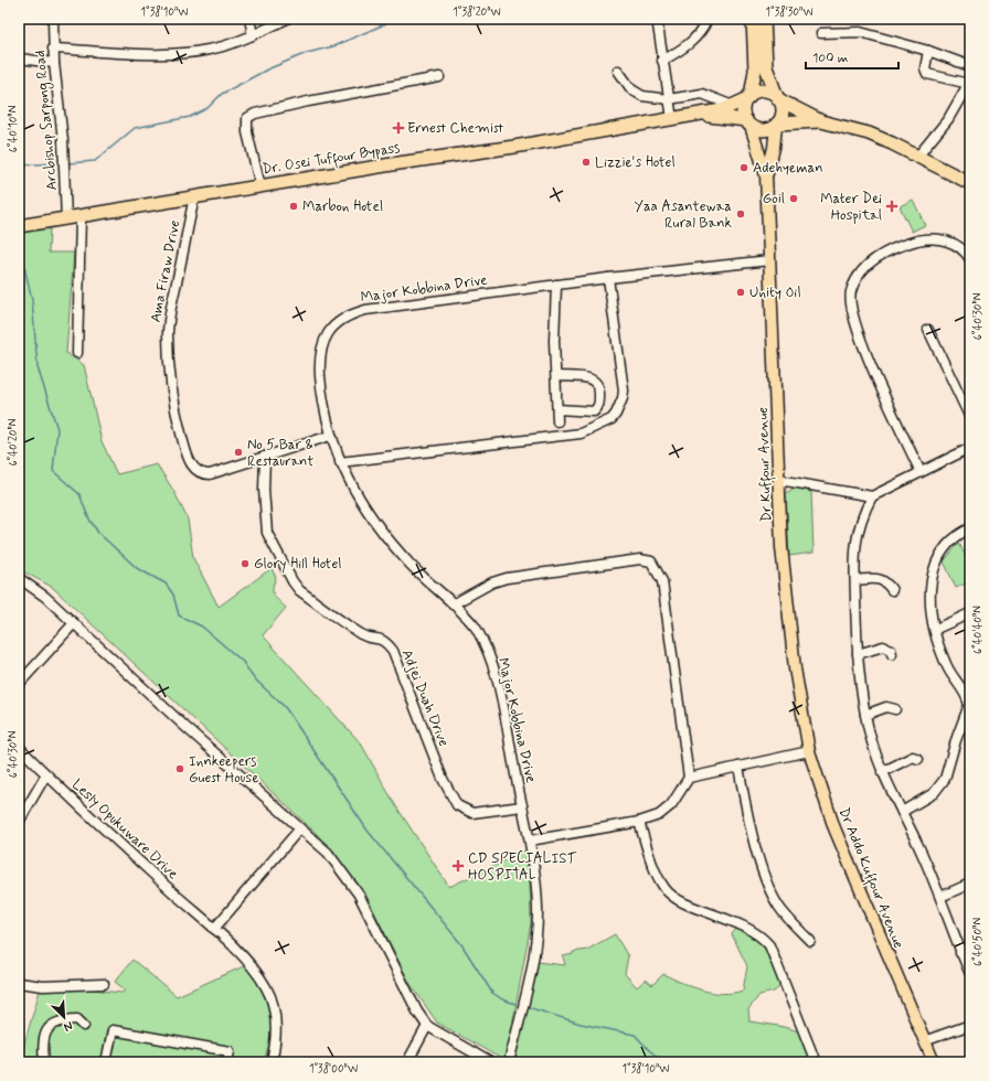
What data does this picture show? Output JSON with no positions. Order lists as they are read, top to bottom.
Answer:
{
  "streets": {
    "highway": ["Dr. Osei Tuffour Bypass"],
    "main road": ["Dr Kuffour Avenue", "Dr Addo Kuffour Avenue"],
    "street": [
      "Arcbishop Sarpong Road",
      "Ama Firaw Drive",
      "Major Kobbina Drive",
      "Adjei Duah Drive",
      "Lesly Opukuware Drive"
    ]
  },
  "crossings": [
    ["Arcbishop Sarpong Road", "Dr. Osei Tuffour Bypass"],
    ["Dr. Osei Tuffour Bypass", "Ama Firaw Drive"],
    ["Ama Firaw Drive", "Major Kobbina Drive"],
    ["Ama Firaw Drive", "Adjei Duah Drive"],
    ["Major Kobbina Drive", "Dr Kuffour Avenue"],
    ["Major Kobbina Drive", "Adjei Duah Drive"],
    ["Dr Kuffour Avenue", "Dr Addo Kuffour Avenue"]
  ],
  "places": {
    "health": ["Ernest Chemist", "Mater Dei Hospital", "CD SPECIALIST HOSPITAL"],
    "other": [
      "Lizzie's Hotel",
      "Adehyeman",
      "Goil",
      "Marbon Hotel",
      "Yaa Asantewaa Rural Bank",
      "Unity Oil",
      "No 5 Bar & Restaurant",
      "Glory Hill Hotel",
      "Innkeepers Guest House"
    ]
  },
  "scale_bar": "100 m",
  "north": "bottom right",
  "coordinates": [
    "1°38'10\"W",
    "1°38'20\"W",
    "1°38'30\"W",
    "6°40'10\"N",
    "6°40'30\"N",
    "6°40'20\"N",
    "6°40'40\"N",
    "6°40'50\"N",
    "1°38'00\"W"
  ]
}
